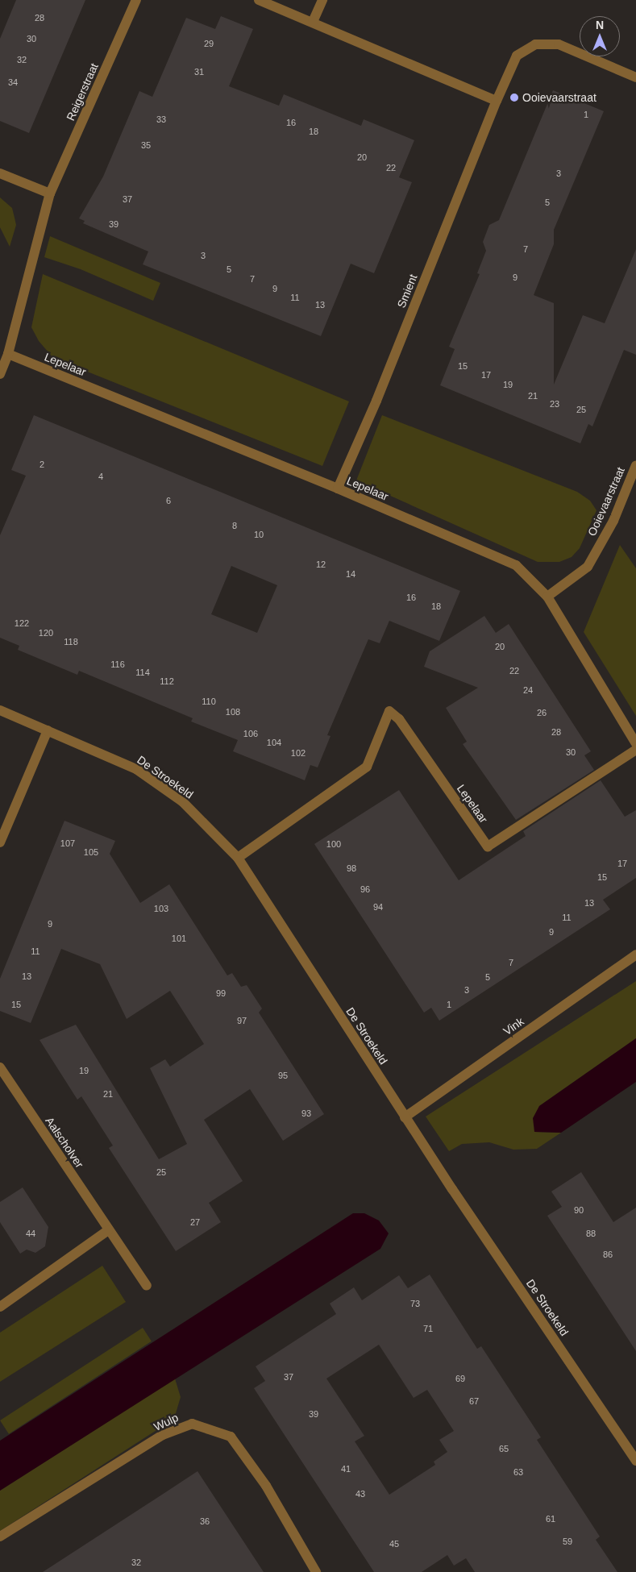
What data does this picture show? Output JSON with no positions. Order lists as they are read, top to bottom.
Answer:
{
  "streets": {
    "street": [
      "Reigerstraat",
      "Smient",
      "Lepelaar",
      "Ooievaarstraat",
      "De Stroekeld",
      "Vink",
      "Aalscholver",
      "Wulp"
    ]
  },
  "crossings": [
    ["Reigerstraat", "Lepelaar"],
    ["Smient", "Lepelaar"],
    ["Lepelaar", "Ooievaarstraat"],
    ["Lepelaar", "De Stroekeld"],
    ["De Stroekeld", "Vink"]
  ],
  "places": ["Ooievaarstraat"],
  "house_numbers": [
    "28",
    "30",
    "29",
    "32",
    "31",
    "34",
    "1",
    "33",
    "16",
    "18",
    "35",
    "20",
    "22",
    "3",
    "37",
    "5",
    "39",
    "7",
    "3",
    "5",
    "9",
    "7",
    "9",
    "11",
    "13",
    "15",
    "17",
    "19",
    "21",
    "23",
    "25",
    "2",
    "4",
    "6",
    "8",
    "10",
    "12",
    "14",
    "16",
    "18",
    "122",
    "120",
    "118",
    "20",
    "116",
    "22",
    "114",
    "112",
    "24",
    "110",
    "108",
    "26",
    "28",
    "106",
    "104",
    "30",
    "102",
    "107",
    "100",
    "105",
    "17",
    "98",
    "15",
    "96",
    "13",
    "94",
    "103",
    "11",
    "9",
    "9",
    "101",
    "11",
    "7",
    "13",
    "5",
    "3",
    "99",
    "15",
    "1",
    "97",
    "19",
    "95",
    "21",
    "93",
    "25",
    "90",
    "27",
    "44",
    "88",
    "86",
    "73",
    "71",
    "37",
    "69",
    "67",
    "39",
    "65",
    "41",
    "63",
    "43",
    "61",
    "36",
    "59",
    "45",
    "32"
  ],
  "north": "top"
}
